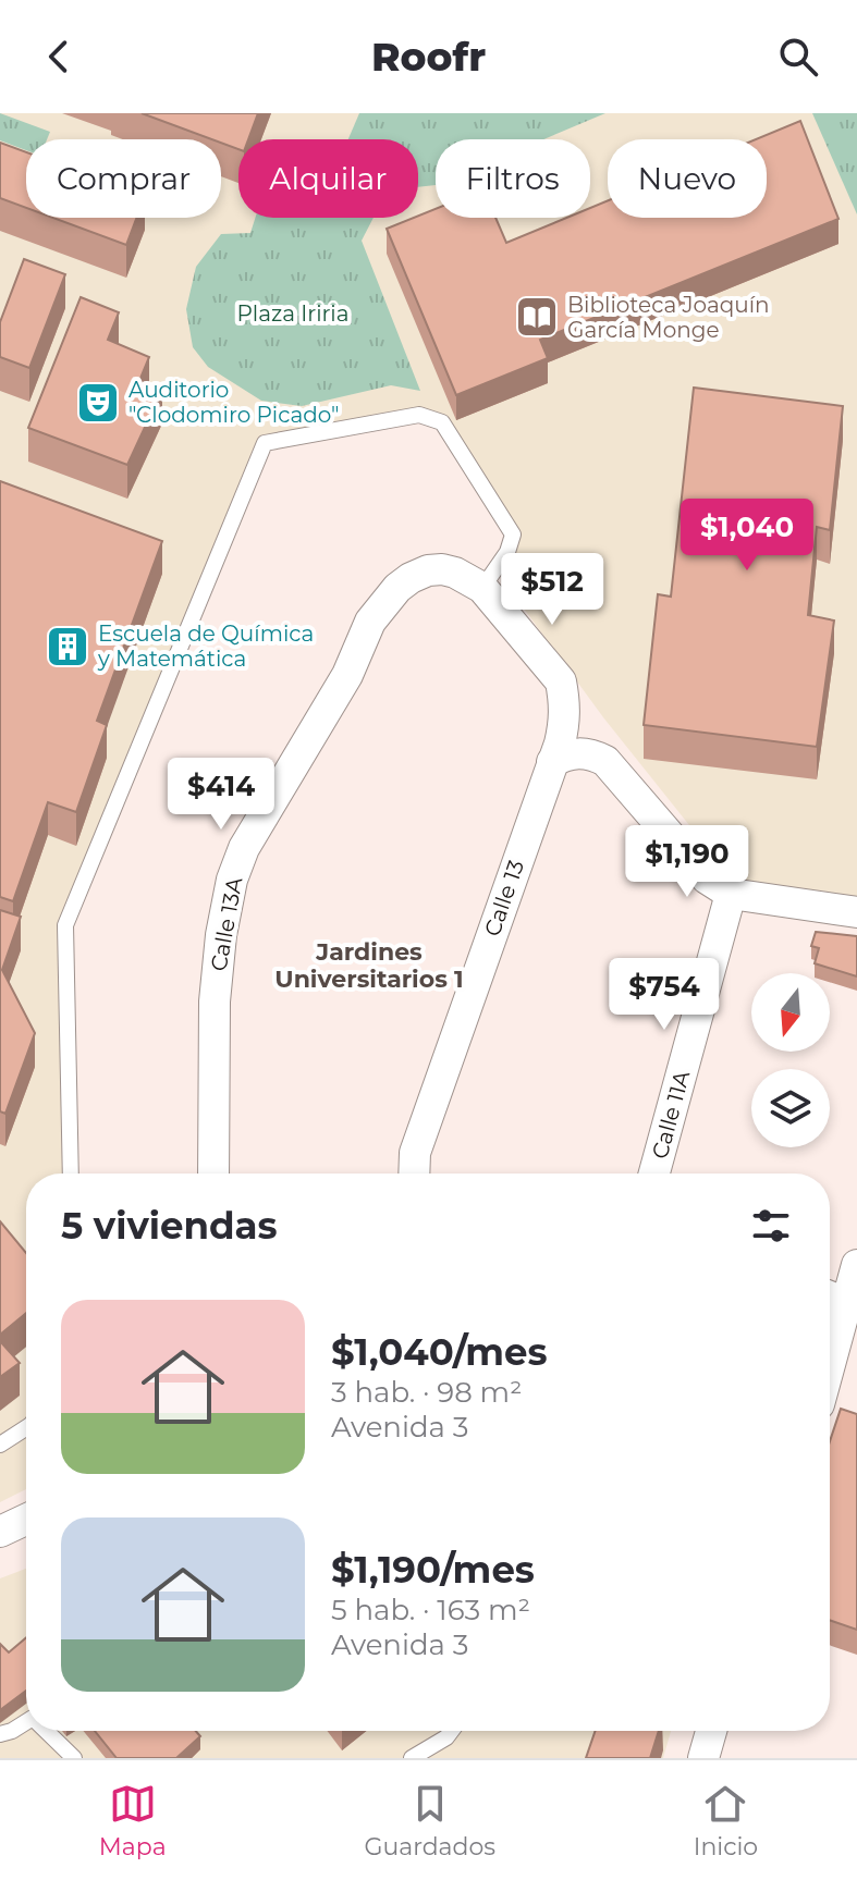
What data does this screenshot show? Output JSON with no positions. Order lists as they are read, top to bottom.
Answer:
{
  "streets": {
    "street": ["Calle 13", "Calle 13A", "Calle 11A"]
  },
  "crossings": [
    ["Calle 13", "Calle 13A"]
  ],
  "districts": ["Jardines Universitarios 1"],
  "parks": ["Plaza Iriria"],
  "places": {
    "library": ["Biblioteca Joaquín García Monge"],
    "theatre": ["Auditorio \"Clodomiro Picado\""],
    "building": ["Escuela de Química y Matemática"]
  },
  "north": "bottom",
  "page": {
    "header": "Roofr",
    "chip": [
      "Comprar",
      "Alquilar",
      "Filtros",
      "Nuevo"
    ],
    "price": [
      "$1,040",
      "$512",
      "$414",
      "$1,190",
      "$754"
    ],
    "heading": "5 viviendas",
    "list": [
      {
        "name": "$1,040/mes",
        "note": "3 hab. · 98 m² · Avenida 3"
      },
      {
        "name": "$1,190/mes",
        "note": "5 hab. · 163 m² · Avenida 3"
      }
    ],
    "tabs": ["Mapa", "Guardados", "Inicio"]
  }
}
